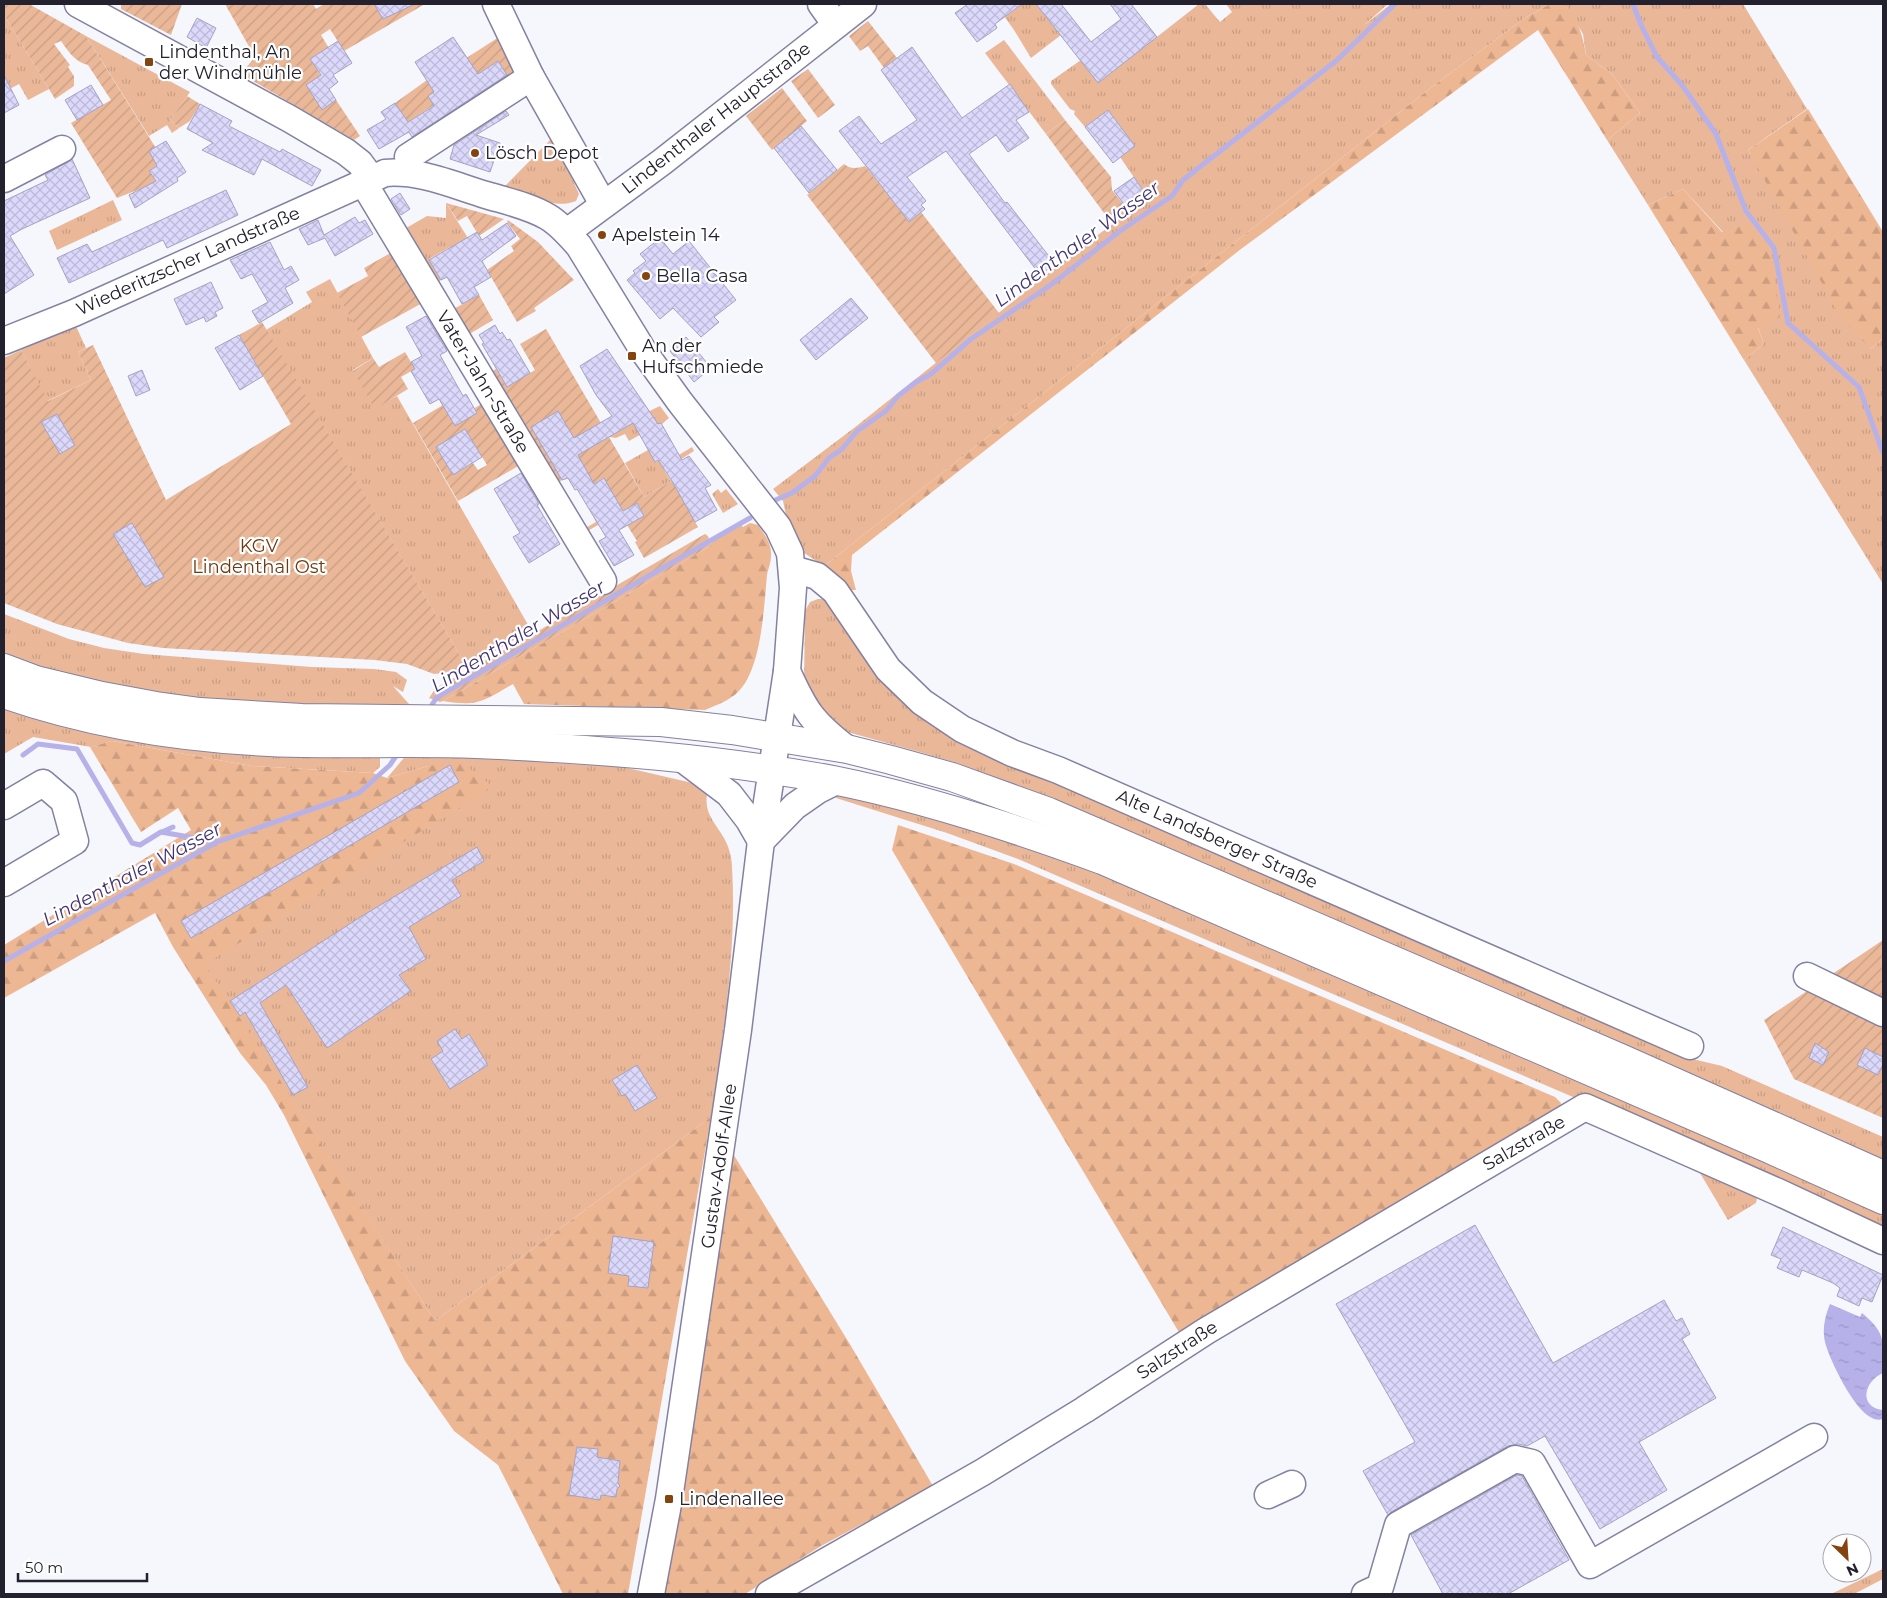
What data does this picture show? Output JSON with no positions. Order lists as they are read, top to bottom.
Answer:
{
  "streets": {
    "street": [
      "Lindenthaler Hauptstraße",
      "Wiederitzscher Landstraße",
      "Vater-Jahn-Straße",
      "Alte Landsberger Straße",
      "Salzstraße",
      "Gustav-Adolf-Allee"
    ]
  },
  "crossings": [
    ["Wiederitzscher Landstraße", "Vater-Jahn-Straße"]
  ],
  "water": ["Lindenthaler Wasser"],
  "parks": ["KGV Lindenthal Ost"],
  "places": {
    "transit": ["Lindenthal, An der Windmühle", "An der Hufschmiede", "Lindenallee"],
    "other": ["Lösch Depot", "Apelstein 14", "Bella Casa"]
  },
  "scale_bar": "50 m",
  "north": "bottom right"
}
